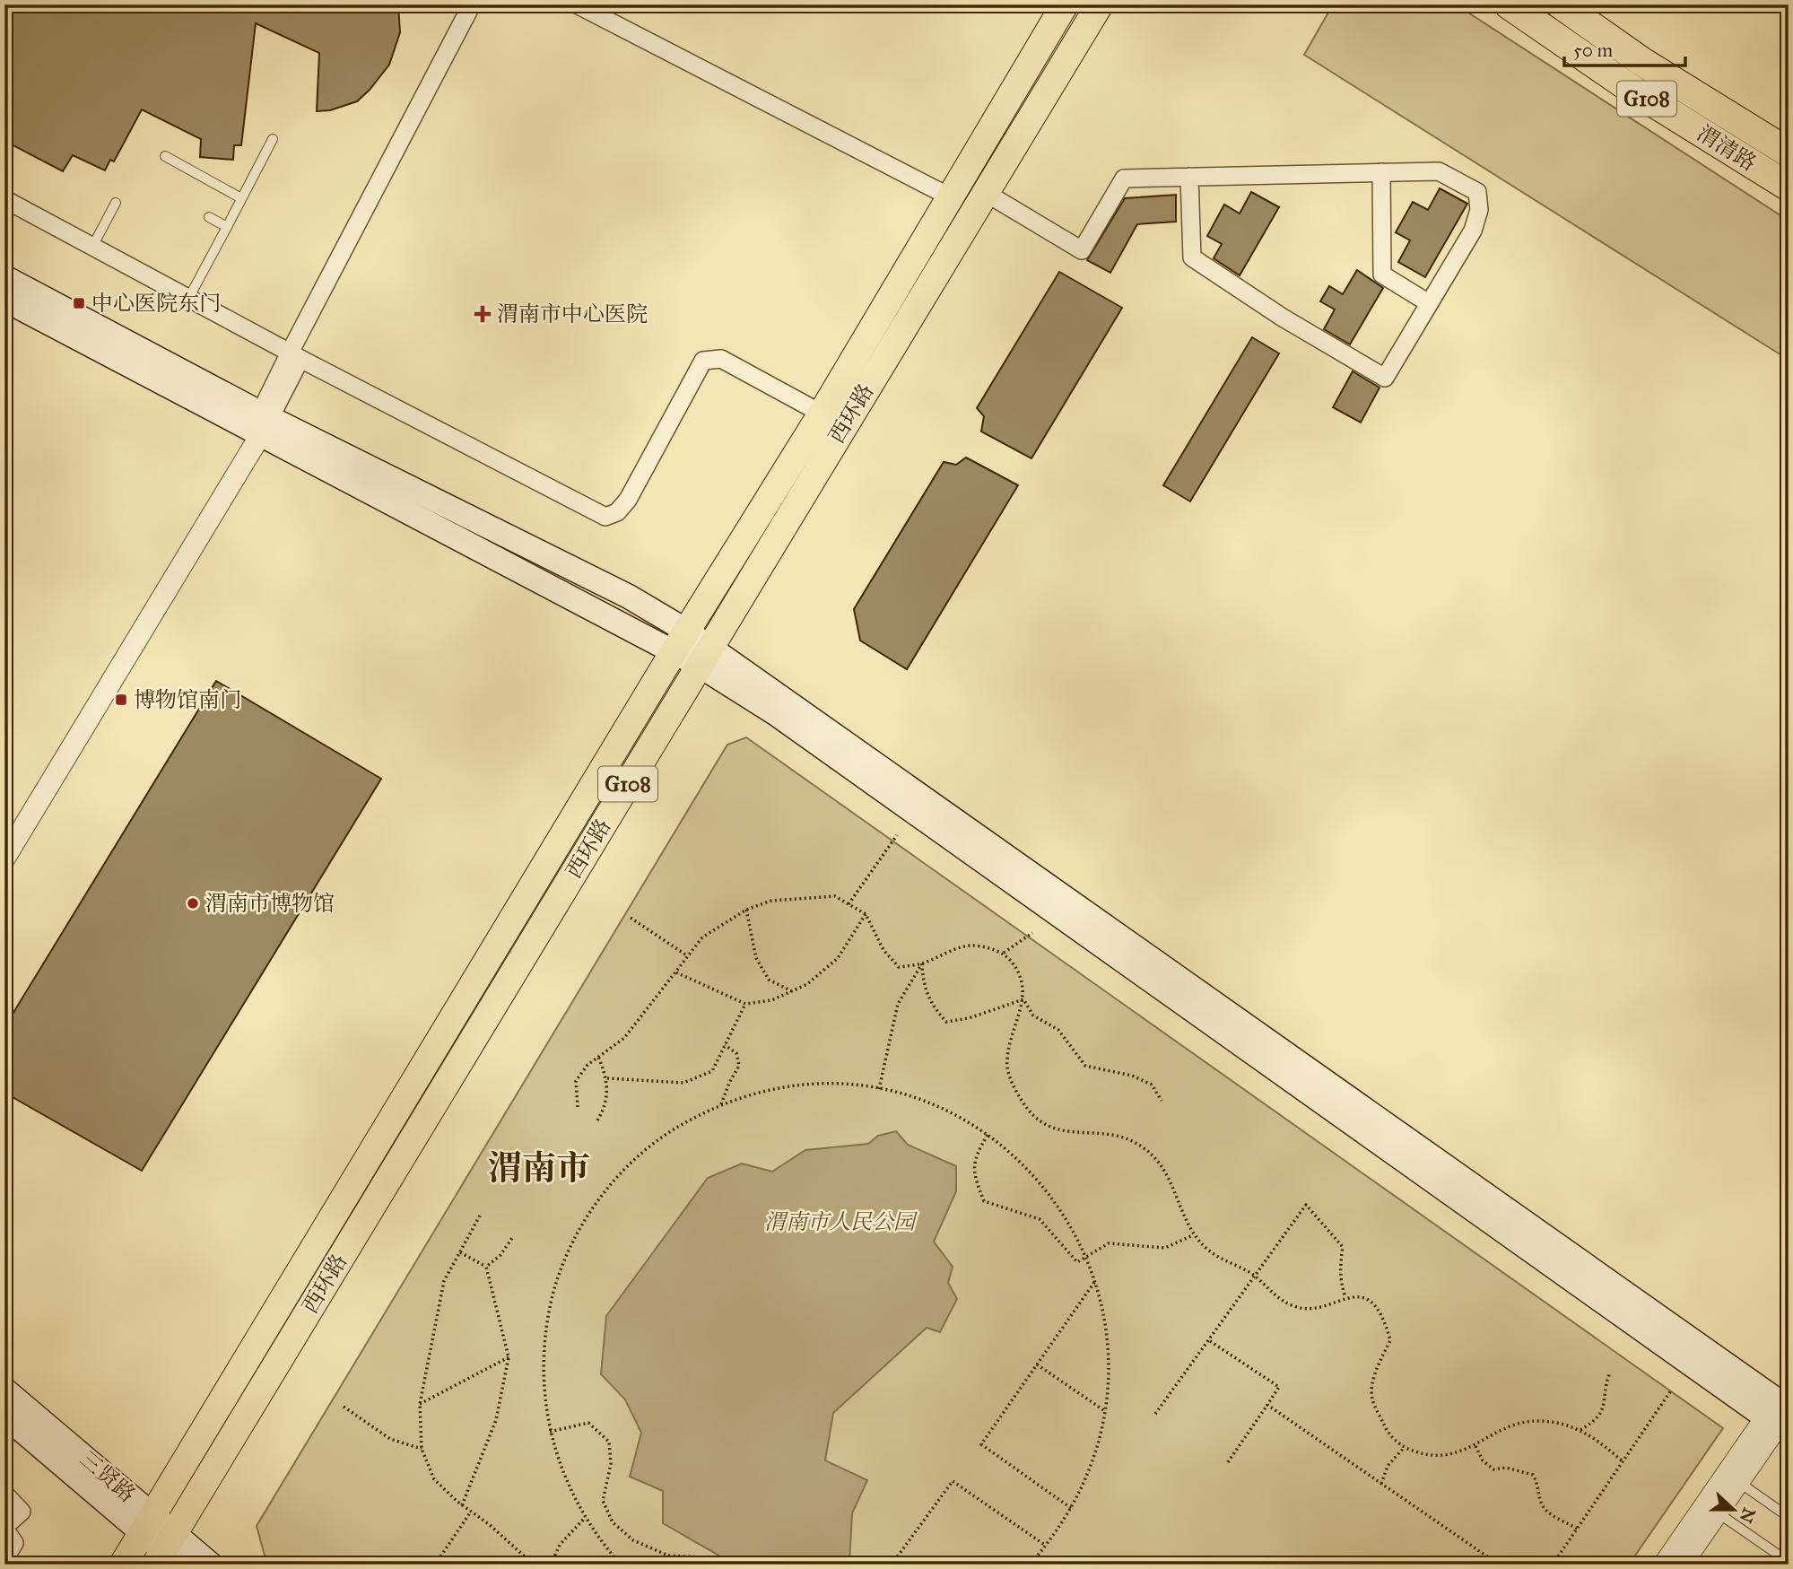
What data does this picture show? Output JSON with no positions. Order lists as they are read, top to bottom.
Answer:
{
  "streets": {
    "highway": ["G108", "渭清路"],
    "main road": ["西环路", "三贤路"]
  },
  "crossings": [
    ["西环路", "三贤路"]
  ],
  "districts": ["渭南市"],
  "parks": ["渭南市人民公园"],
  "places": {
    "transit": ["中心医院东门", "博物馆南门"],
    "health": ["渭南市中心医院"],
    "other": ["渭南市博物馆"]
  },
  "scale_bar": "50 m",
  "north": "right"
}
